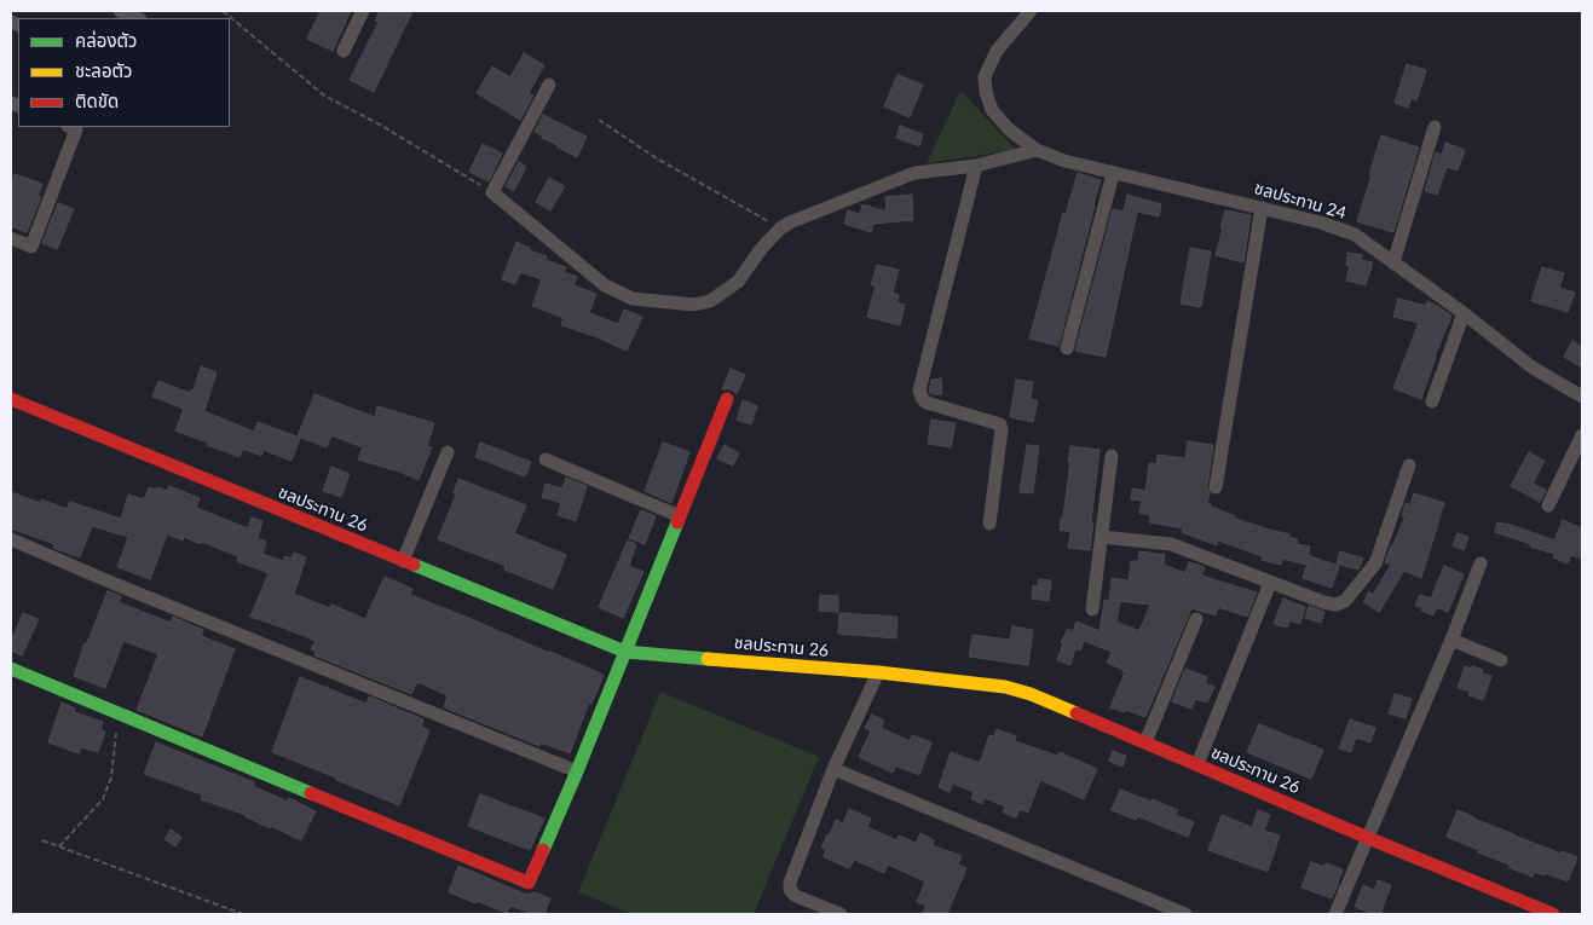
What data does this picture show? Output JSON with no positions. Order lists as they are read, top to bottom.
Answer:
{
  "streets": {
    "street": ["ชลประทาน 24", "ชลประทาน 26"]
  },
  "legend": ["คล่องตัว", "ชะลอตัว", "ติดขัด"]
}
